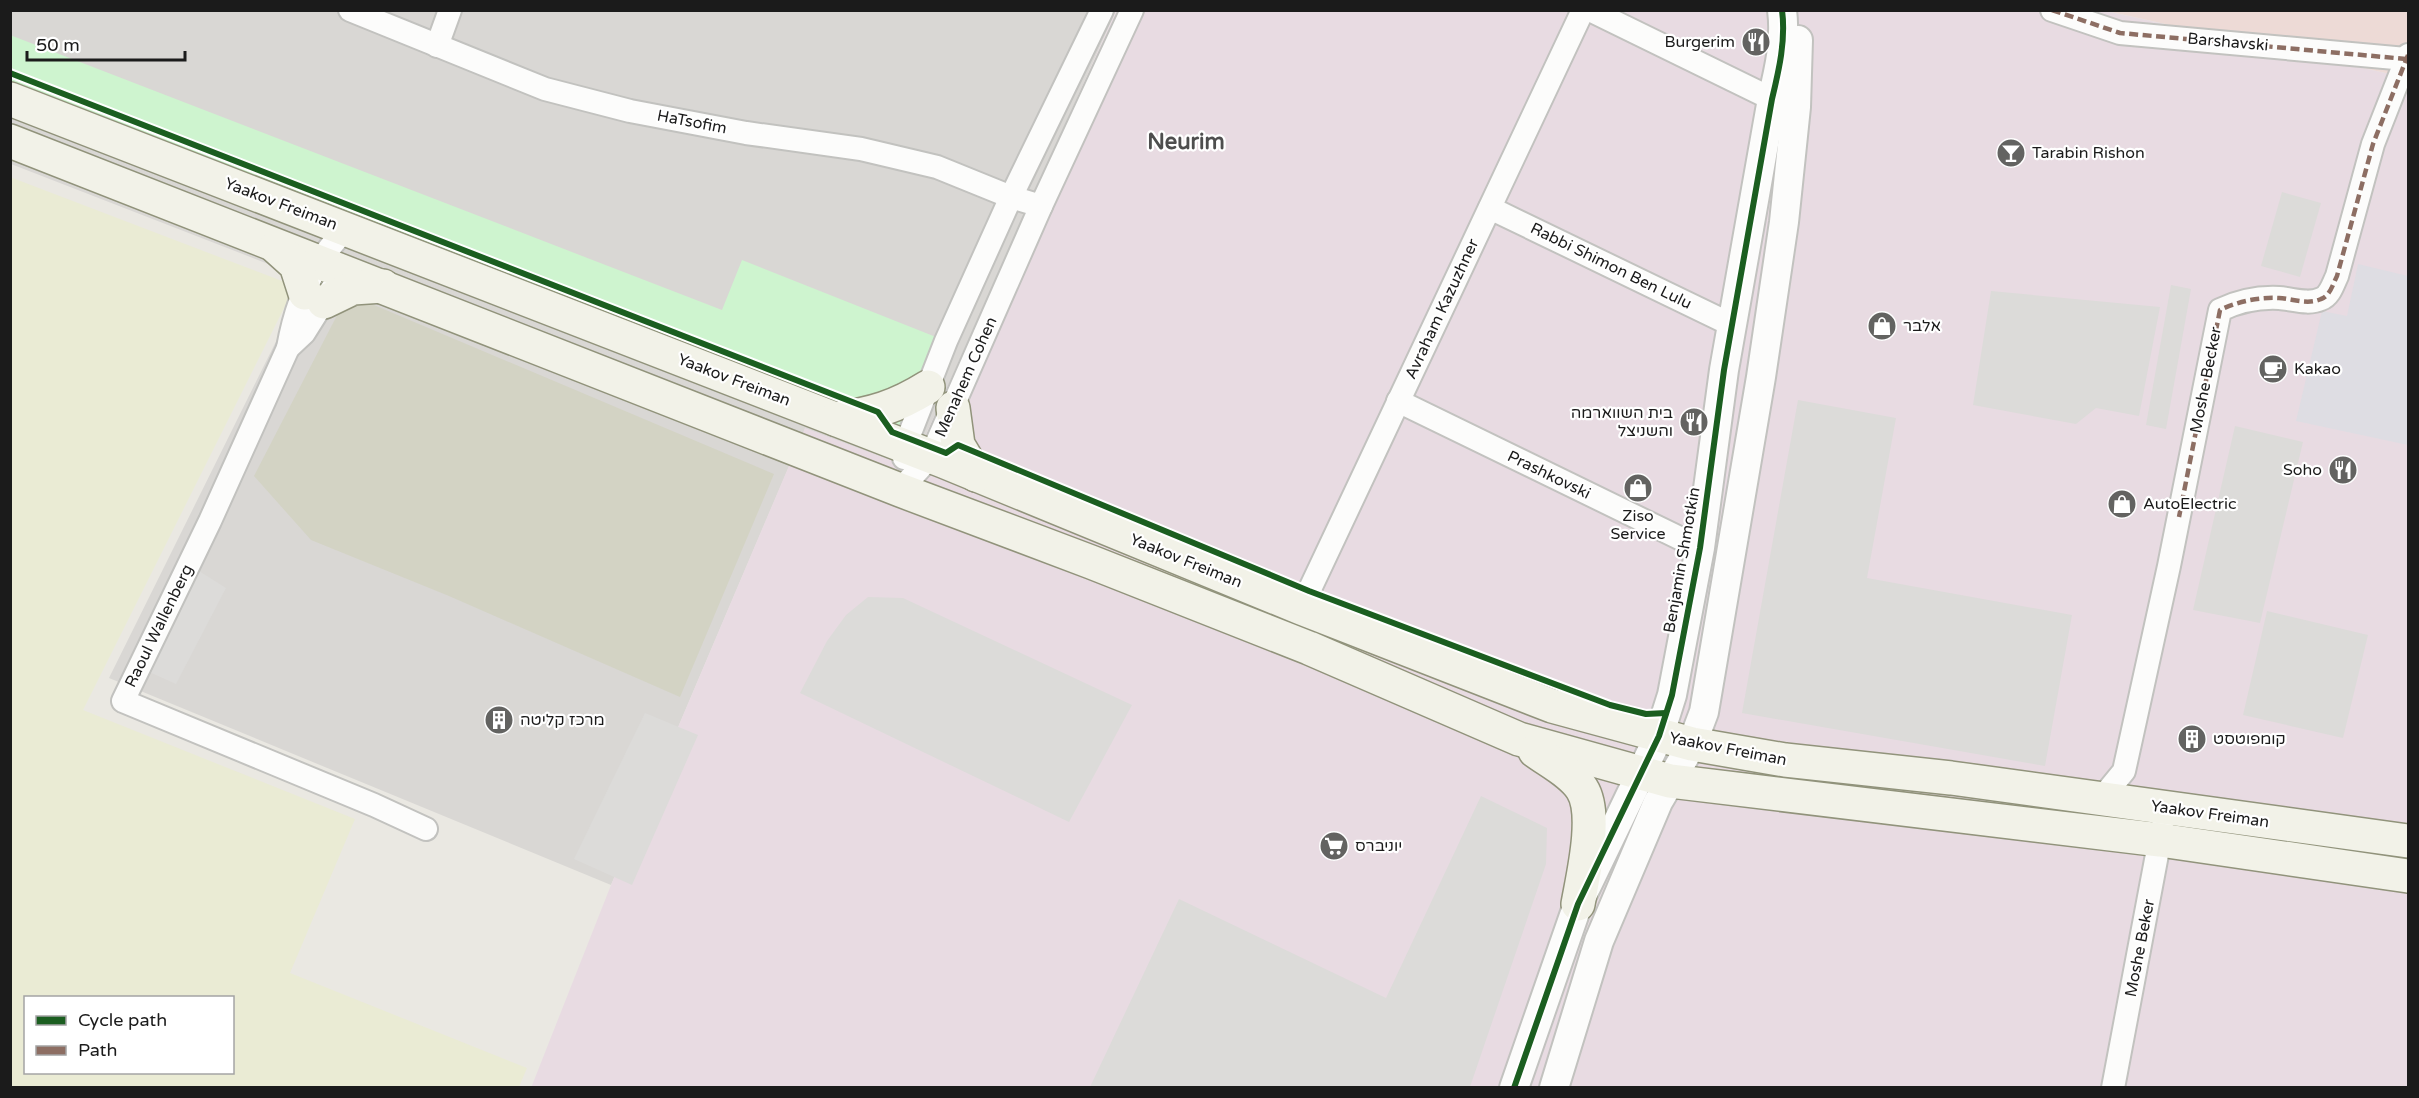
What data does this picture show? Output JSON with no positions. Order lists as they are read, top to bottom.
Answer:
{
  "streets": {
    "main road": ["Yaakov Freiman"],
    "street": [
      "Barshavski",
      "HaTsofim",
      "Rabbi Shimon Ben Lulu",
      "Avraham Kazuzhner",
      "Menahem Cohen",
      "Moshe Becker",
      "Prashkovski",
      "Benjamin Shmotkin",
      "Raoul Wallenberg",
      "Moshe Beker"
    ]
  },
  "crossings": [
    ["Barshavski", "Moshe Becker"],
    ["HaTsofim", "Menahem Cohen"],
    ["Yaakov Freiman", "Avraham Kazuzhner"],
    ["Yaakov Freiman", "Menahem Cohen"],
    ["Yaakov Freiman", "Moshe Becker"],
    ["Yaakov Freiman", "Benjamin Shmotkin"],
    ["Yaakov Freiman", "Raoul Wallenberg"],
    ["Yaakov Freiman", "Moshe Beker"],
    ["Rabbi Shimon Ben Lulu", "Avraham Kazuzhner"],
    ["Rabbi Shimon Ben Lulu", "Benjamin Shmotkin"],
    ["Avraham Kazuzhner", "Prashkovski"],
    ["Prashkovski", "Benjamin Shmotkin"]
  ],
  "districts": ["Neurim"],
  "places": {
    "restaurant": ["Burgerim", "בית השווארמה והשניצל", "Soho"],
    "bar": ["Tarabin Rishon"],
    "shop": ["אלבר", "Ziso Service", "AutoElectric"],
    "cafe": ["Kakao"],
    "building": ["מרכז קליטה", "קומפוטסט"],
    "supermarket": ["יוניברס"]
  },
  "legend": ["Cycle path", "Path"],
  "scale_bar": "50 m"
}
